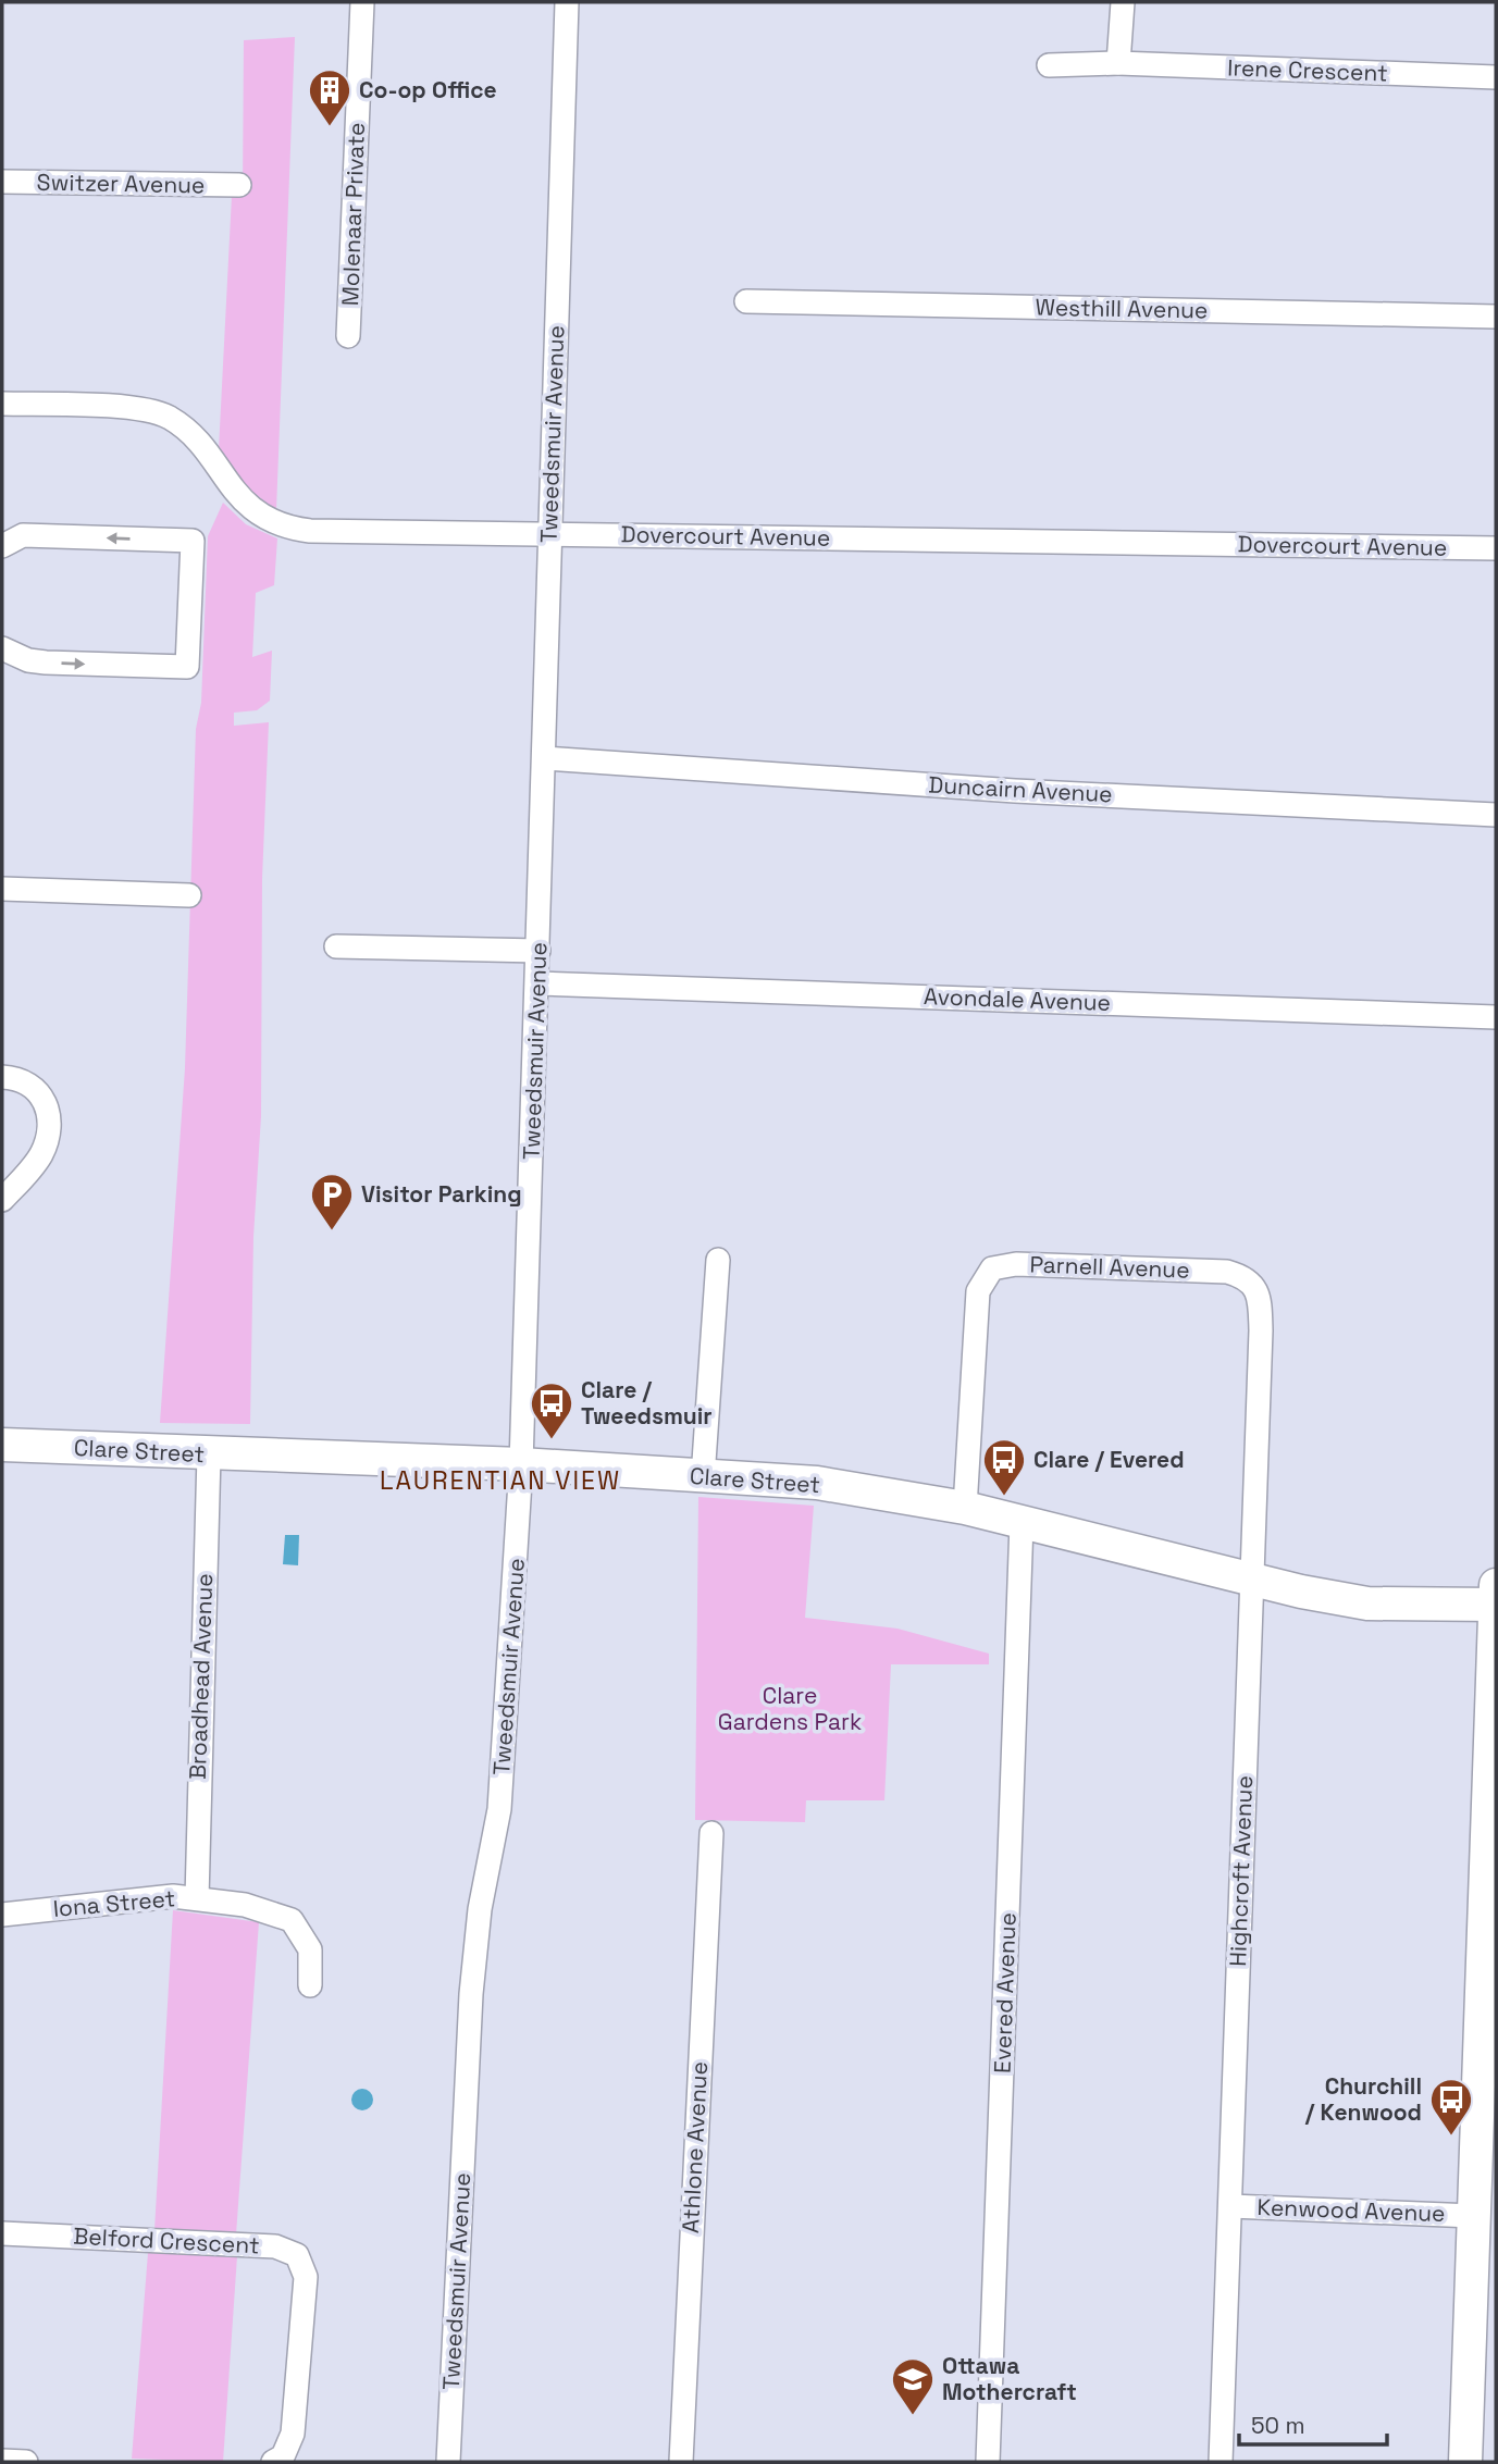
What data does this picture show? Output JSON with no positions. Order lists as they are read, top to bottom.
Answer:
{
  "streets": {
    "street": [
      "Irene Crescent",
      "Switzer Avenue",
      "Molenaar Private",
      "Westhill Avenue",
      "Tweedsmuir Avenue",
      "Dovercourt Avenue",
      "Duncairn Avenue",
      "Avondale Avenue",
      "Parnell Avenue",
      "Clare Street",
      "Broadhead Avenue",
      "Highcroft Avenue",
      "Iona Street",
      "Evered Avenue",
      "Athlone Avenue",
      "Kenwood Avenue",
      "Belford Crescent"
    ]
  },
  "crossings": [
    ["Tweedsmuir Avenue", "Dovercourt Avenue"],
    ["Tweedsmuir Avenue", "Duncairn Avenue"],
    ["Tweedsmuir Avenue", "Avondale Avenue"],
    ["Tweedsmuir Avenue", "Clare Street"],
    ["Parnell Avenue", "Clare Street"],
    ["Parnell Avenue", "Highcroft Avenue"],
    ["Clare Street", "Broadhead Avenue"],
    ["Clare Street", "Highcroft Avenue"],
    ["Clare Street", "Evered Avenue"],
    ["Broadhead Avenue", "Iona Street"],
    ["Highcroft Avenue", "Kenwood Avenue"]
  ],
  "districts": ["LAURENTIAN VIEW"],
  "parks": ["Clare Gardens Park"],
  "places": {
    "building": ["Co-op Office"],
    "parking": ["Visitor Parking"],
    "bus stop": ["Clare / Tweedsmuir", "Clare / Evered", "Churchill / Kenwood"],
    "school or university": ["Ottawa Mothercraft"]
  },
  "scale_bar": "50 m"
}
